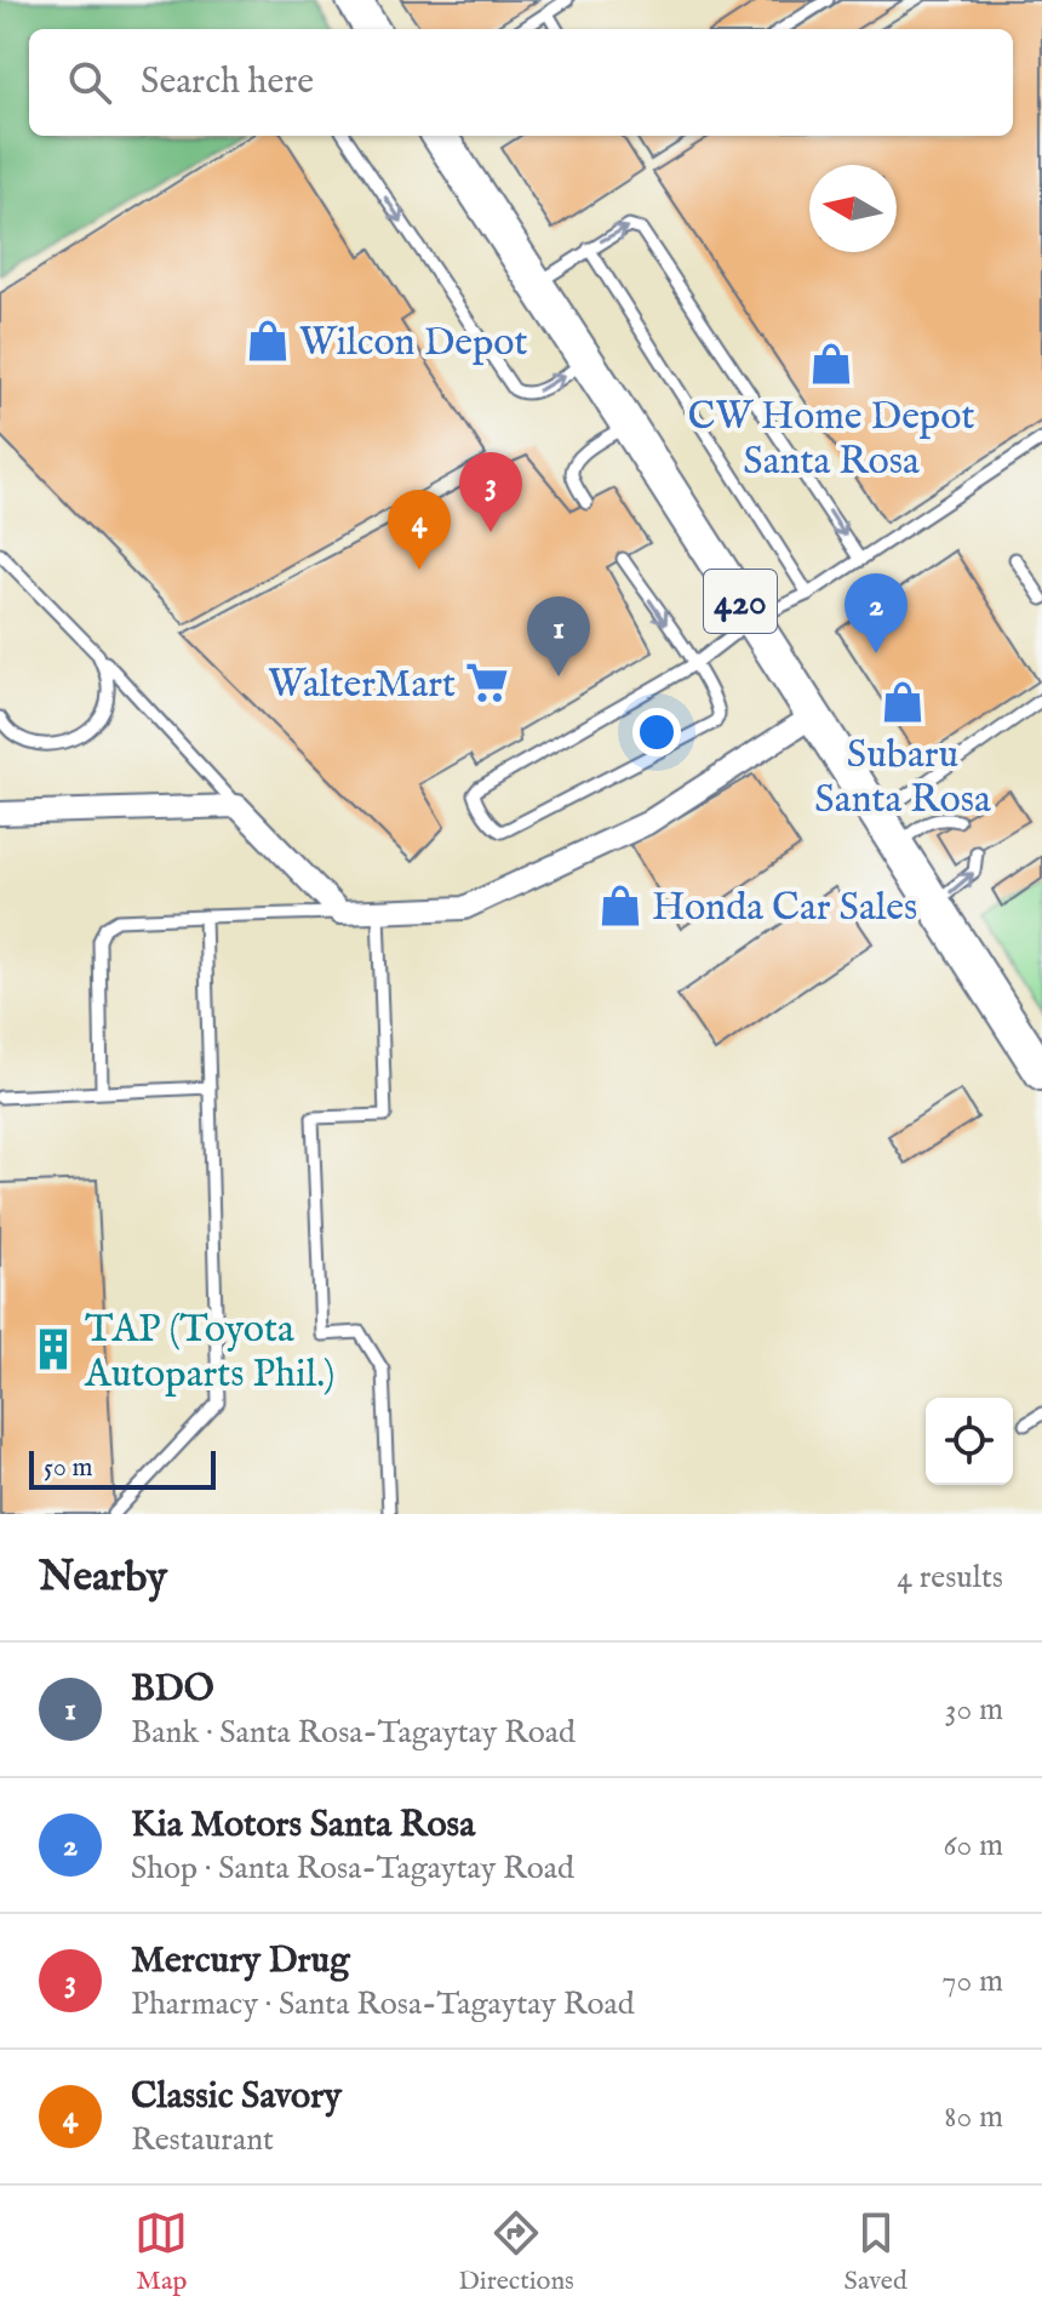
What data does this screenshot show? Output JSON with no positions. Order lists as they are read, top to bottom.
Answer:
{
  "streets": {
    "main road": ["420"]
  },
  "places": {
    "shop": [
      "Wilcon Depot",
      "CW Home Depot Santa Rosa",
      "Subaru Santa Rosa",
      "Honda Car Sales"
    ],
    "supermarket": ["WalterMart"],
    "building": ["TAP (Toyota Autoparts Phil.)"]
  },
  "scale_bar": "50 m",
  "north": "left",
  "page": {
    "search": "Search here",
    "pins": [
      "3",
      "4",
      "2",
      "1"
    ],
    "scale": "50 m",
    "heading": ["Nearby", "4 results"],
    "list": [
      {
        "mark": "1",
        "name": "BDO",
        "note": "Bank · Santa Rosa-Tagaytay Road",
        "value": "30 m"
      },
      {
        "mark": "2",
        "name": "Kia Motors Santa Rosa",
        "note": "Shop · Santa Rosa-Tagaytay Road",
        "value": "60 m"
      },
      {
        "mark": "3",
        "name": "Mercury Drug",
        "note": "Pharmacy · Santa Rosa-Tagaytay Road",
        "value": "70 m"
      },
      {
        "mark": "4",
        "name": "Classic Savory",
        "note": "Restaurant",
        "value": "80 m"
      }
    ],
    "nav": ["Map", "Directions", "Saved"]
  }
}
